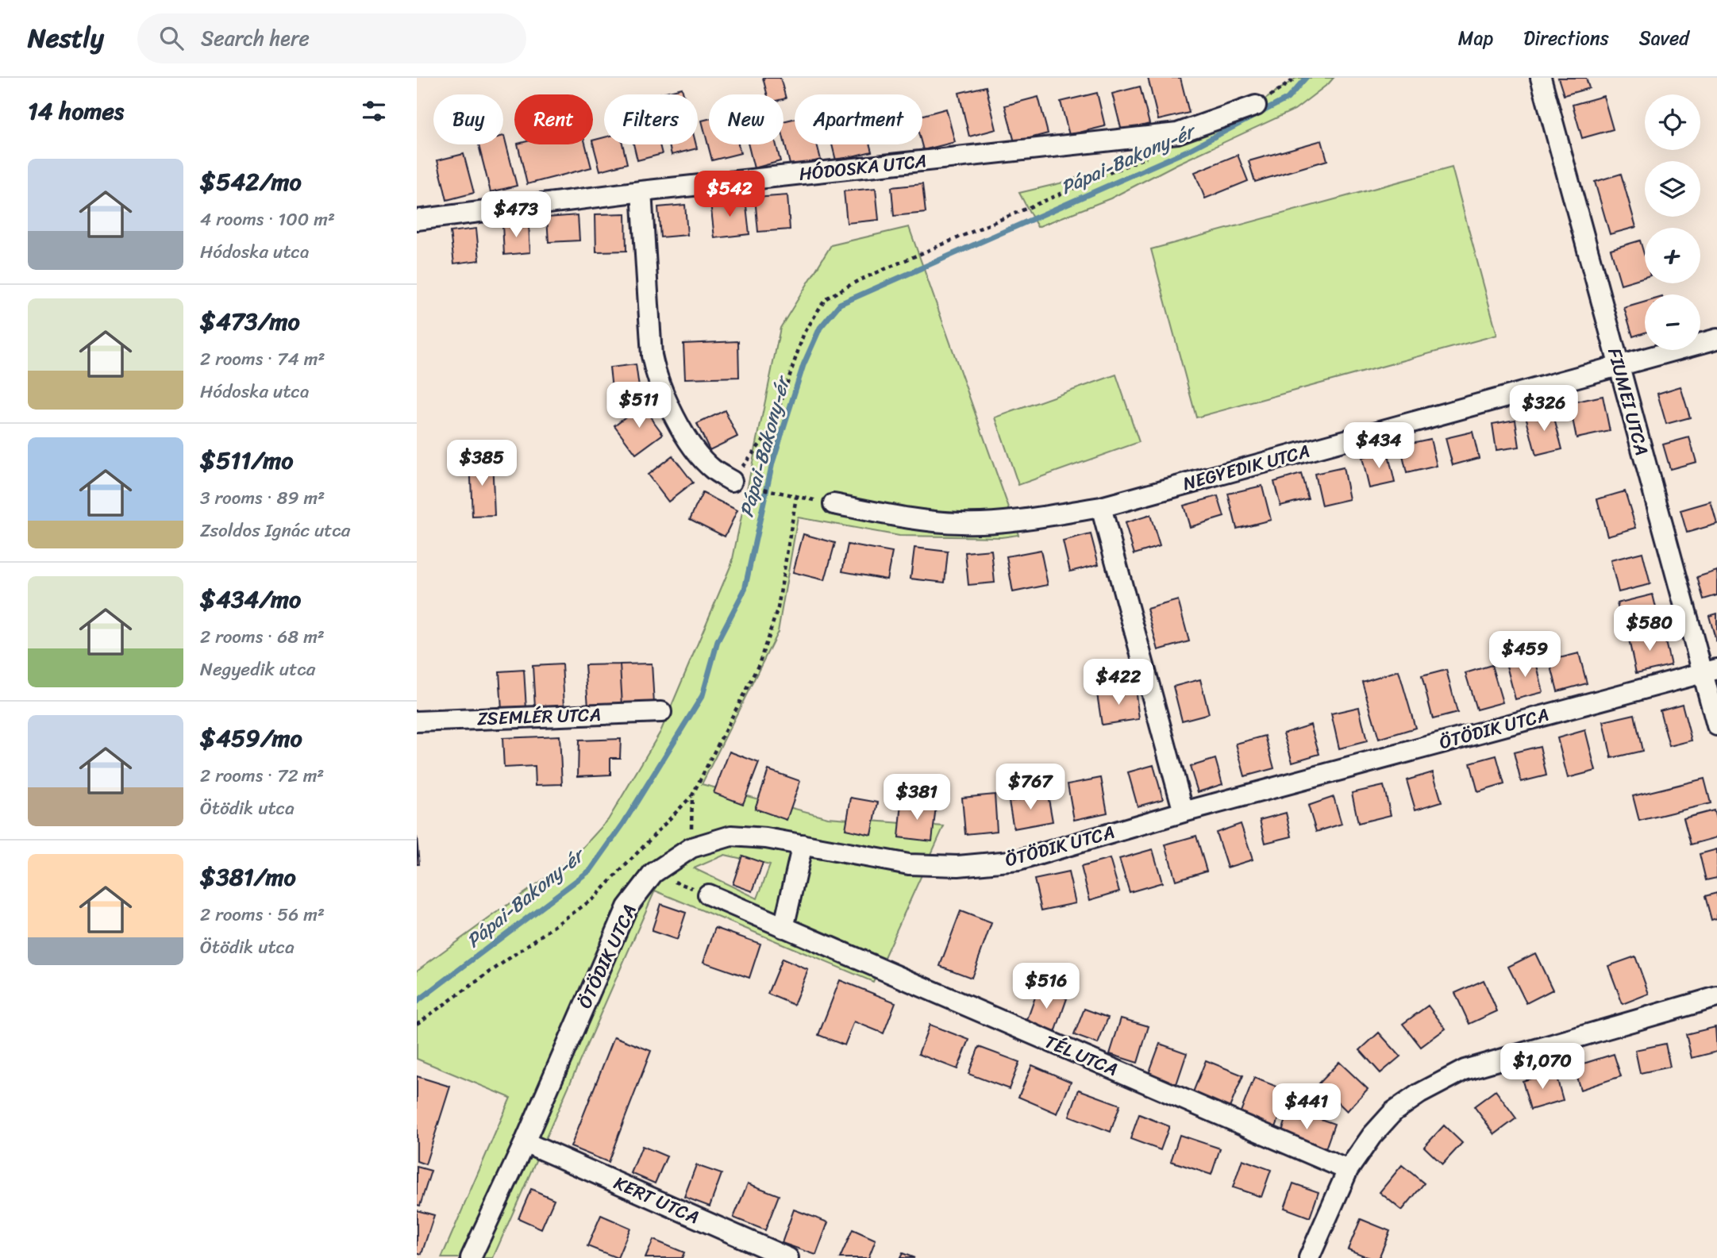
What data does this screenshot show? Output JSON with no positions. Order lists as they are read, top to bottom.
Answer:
{
  "streets": {
    "street": [
      "HÓDOSKA UTCA",
      "FIUMEI UTCA",
      "NEGYEDIK UTCA",
      "ZSEMLÉR UTCA",
      "ÖTÖDIK UTCA",
      "TÉL UTCA",
      "KERT UTCA"
    ]
  },
  "crossings": [
    ["FIUMEI UTCA", "NEGYEDIK UTCA"],
    ["FIUMEI UTCA", "ÖTÖDIK UTCA"],
    ["ÖTÖDIK UTCA", "KERT UTCA"]
  ],
  "water": ["Pápai-Bakony-ér"],
  "page": {
    "header": "Nestly",
    "search": "Search here",
    "nav": ["Map", "Directions", "Saved"],
    "heading": "14 homes",
    "map_buttons": ["+", "−"],
    "chip": [
      "Buy",
      "Rent",
      "Filters",
      "New",
      "Apartment"
    ],
    "list": [
      {
        "name": "$542/mo",
        "note": "4 rooms · 100 m² · Hódoska utca"
      },
      {
        "name": "$473/mo",
        "note": "2 rooms · 74 m² · Hódoska utca"
      },
      {
        "name": "$511/mo",
        "note": "3 rooms · 89 m² · Zsoldos Ignác utca"
      },
      {
        "name": "$434/mo",
        "note": "2 rooms · 68 m² · Negyedik utca"
      },
      {
        "name": "$459/mo",
        "note": "2 rooms · 72 m² · Ötödik utca"
      },
      {
        "name": "$381/mo",
        "note": "2 rooms · 56 m² · Ötödik utca"
      }
    ],
    "price": [
      "$542",
      "$473",
      "$511",
      "$326",
      "$434",
      "$385",
      "$580",
      "$459",
      "$422",
      "$767",
      "$381",
      "$516",
      "$1,070",
      "$441"
    ]
  }
}
